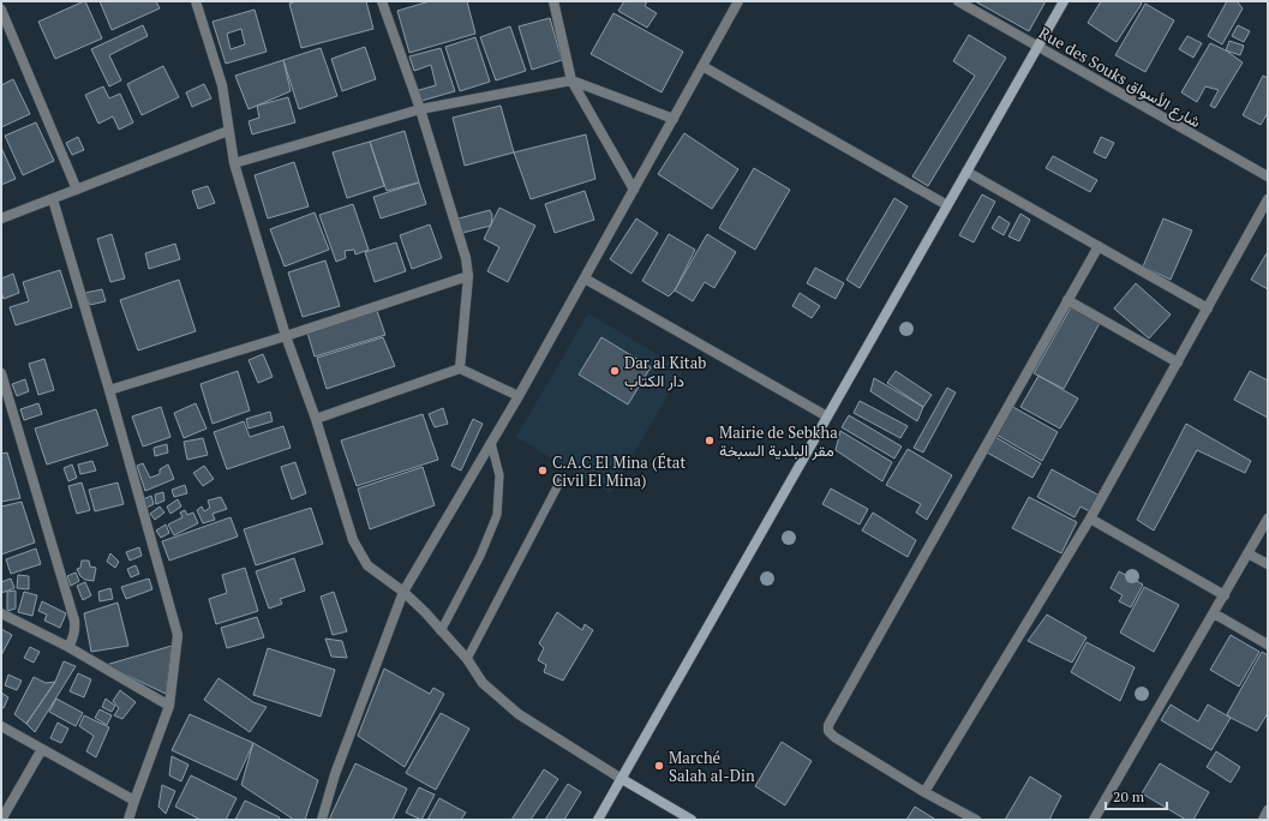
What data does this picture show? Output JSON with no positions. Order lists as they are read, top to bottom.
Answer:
{
  "streets": {
    "street": ["Rue des Souks شارع الأسواق"]
  },
  "places": [
    "Dar al Kitab دار الكتاب",
    "Mairie de Sebkha مقر البلدية السبخة",
    "C.A.C El Mina (État Civil El Mina)",
    "Marché Salah al-Din"
  ],
  "scale_bar": "20 m"
}
